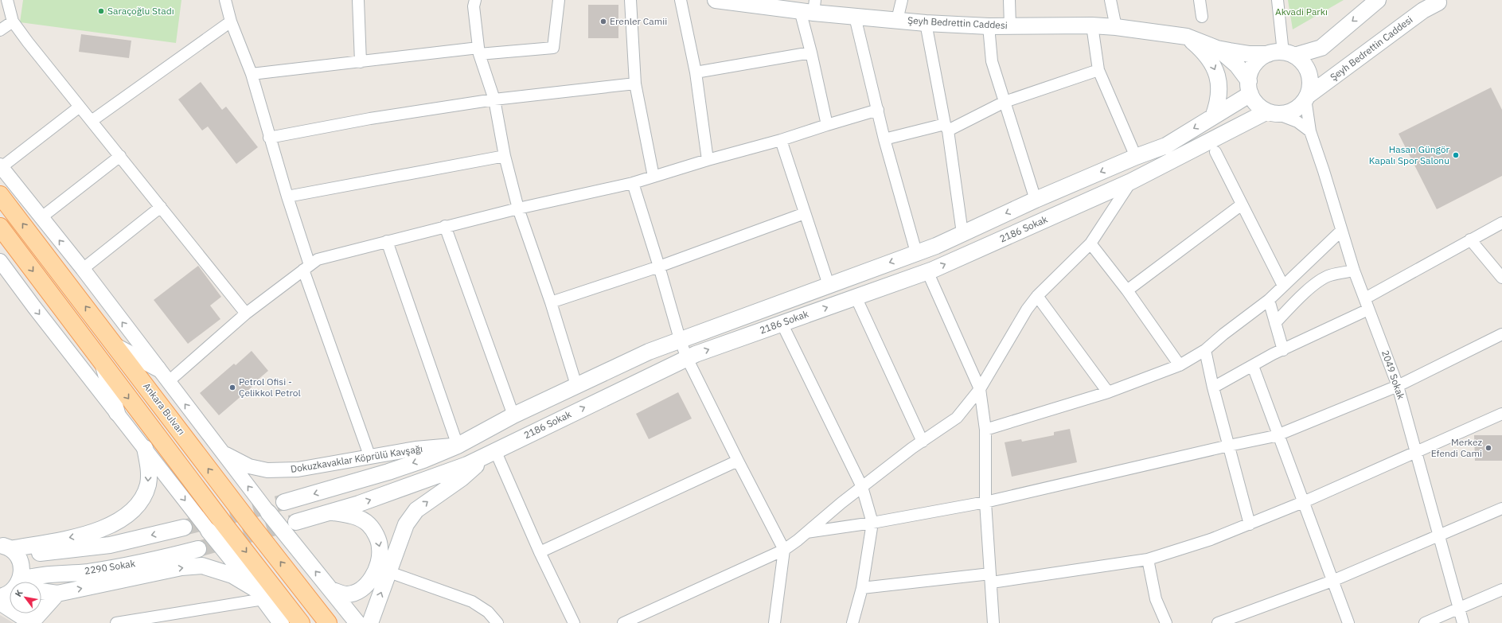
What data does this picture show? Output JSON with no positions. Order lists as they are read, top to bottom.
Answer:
{
  "streets": {
    "main road": [
      "Şeyh Bedrettin Caddesi",
      "2186 Sokak",
      "Ankara Bulvarı",
      "2290 Sokak"
    ],
    "street": ["2049 Sokak", "Dokuzkavaklar Köprülü Kavşağı"]
  },
  "crossings": [
    ["Şeyh Bedrettin Caddesi", "2186 Sokak"],
    ["Şeyh Bedrettin Caddesi", "2049 Sokak"],
    ["2186 Sokak", "2049 Sokak"],
    ["2186 Sokak", "Dokuzkavaklar Köprülü Kavşağı"],
    ["Ankara Bulvarı", "Dokuzkavaklar Köprülü Kavşağı"]
  ],
  "parks": ["Akvadi Parkı"],
  "places": [
    "Saraçoğlu Stadı",
    "Erenler Camii",
    "Hasan Güngör Kapalı Spor Salonu",
    "Petrol Ofisi - Çelikkol Petrol",
    "Merkez Efendi Cami"
  ],
  "north": "top left"
}
